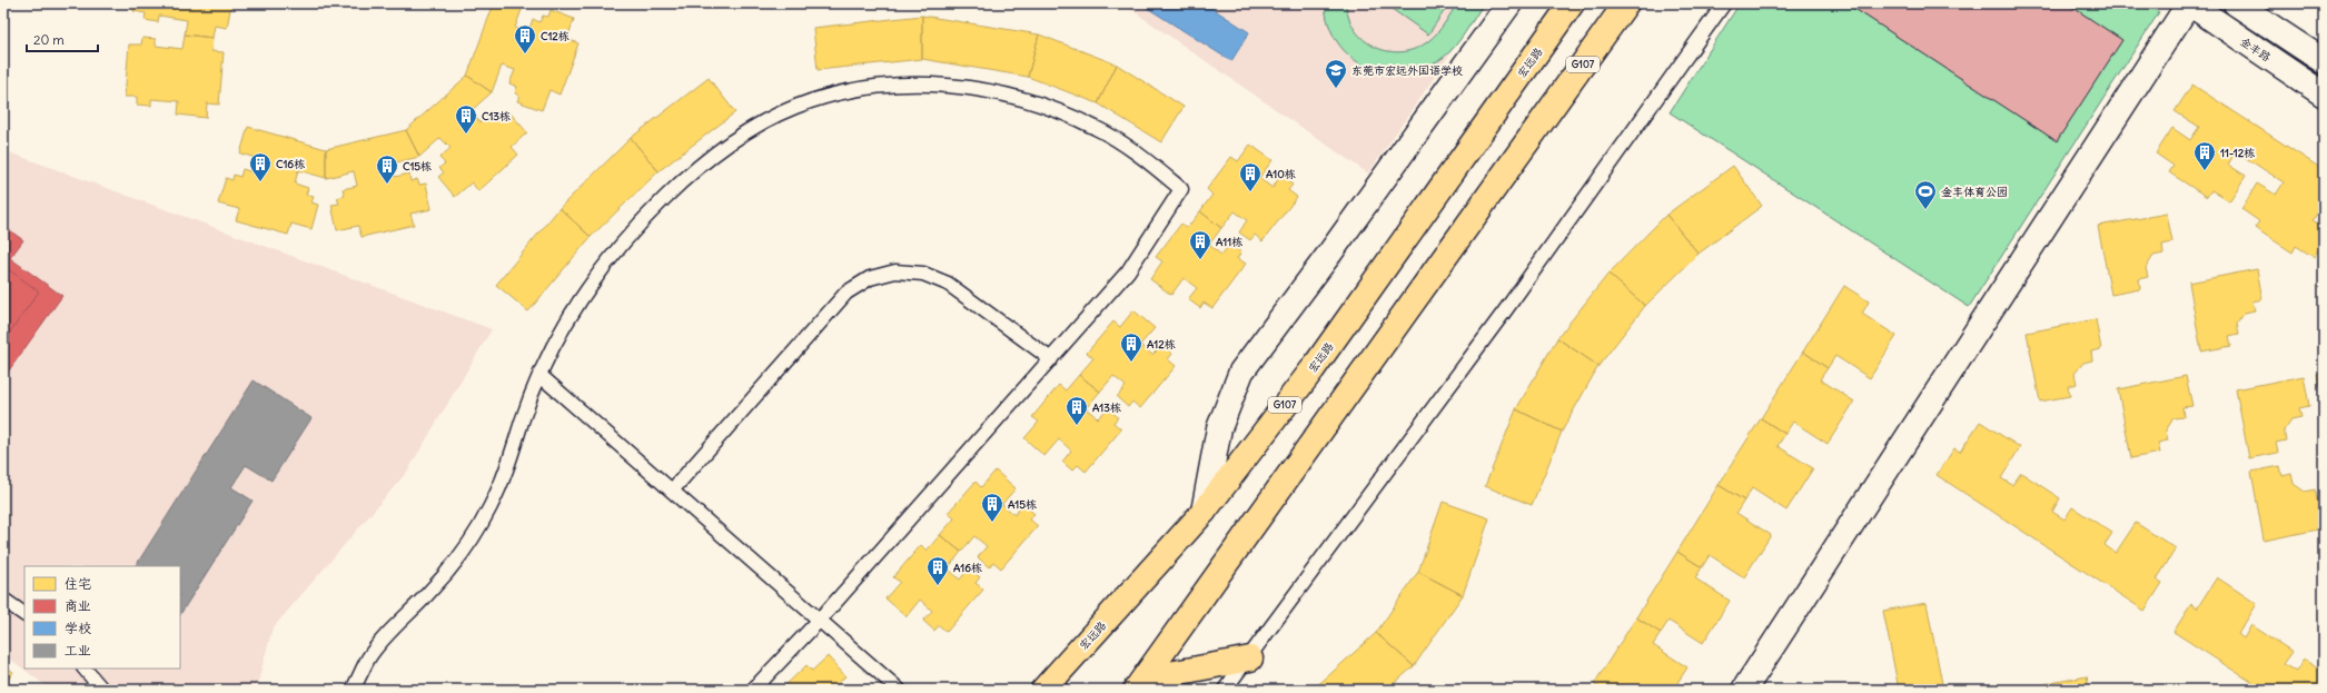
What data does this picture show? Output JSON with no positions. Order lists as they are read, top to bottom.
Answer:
{
  "streets": {
    "highway": ["宏远路", "G107"],
    "street": ["金丰路"]
  },
  "places": {
    "building": [
      "C12栋",
      "C13栋",
      "11-12栋",
      "C16栋",
      "C15栋",
      "A10栋",
      "A11栋",
      "A12栋",
      "A13栋",
      "A15栋",
      "A16栋"
    ],
    "school or university": ["东莞市宏远外国语学校"],
    "sports": ["金丰体育公园"]
  },
  "legend": [
    "住宅",
    "商业",
    "学校",
    "工业"
  ],
  "scale_bar": "20 m"
}
